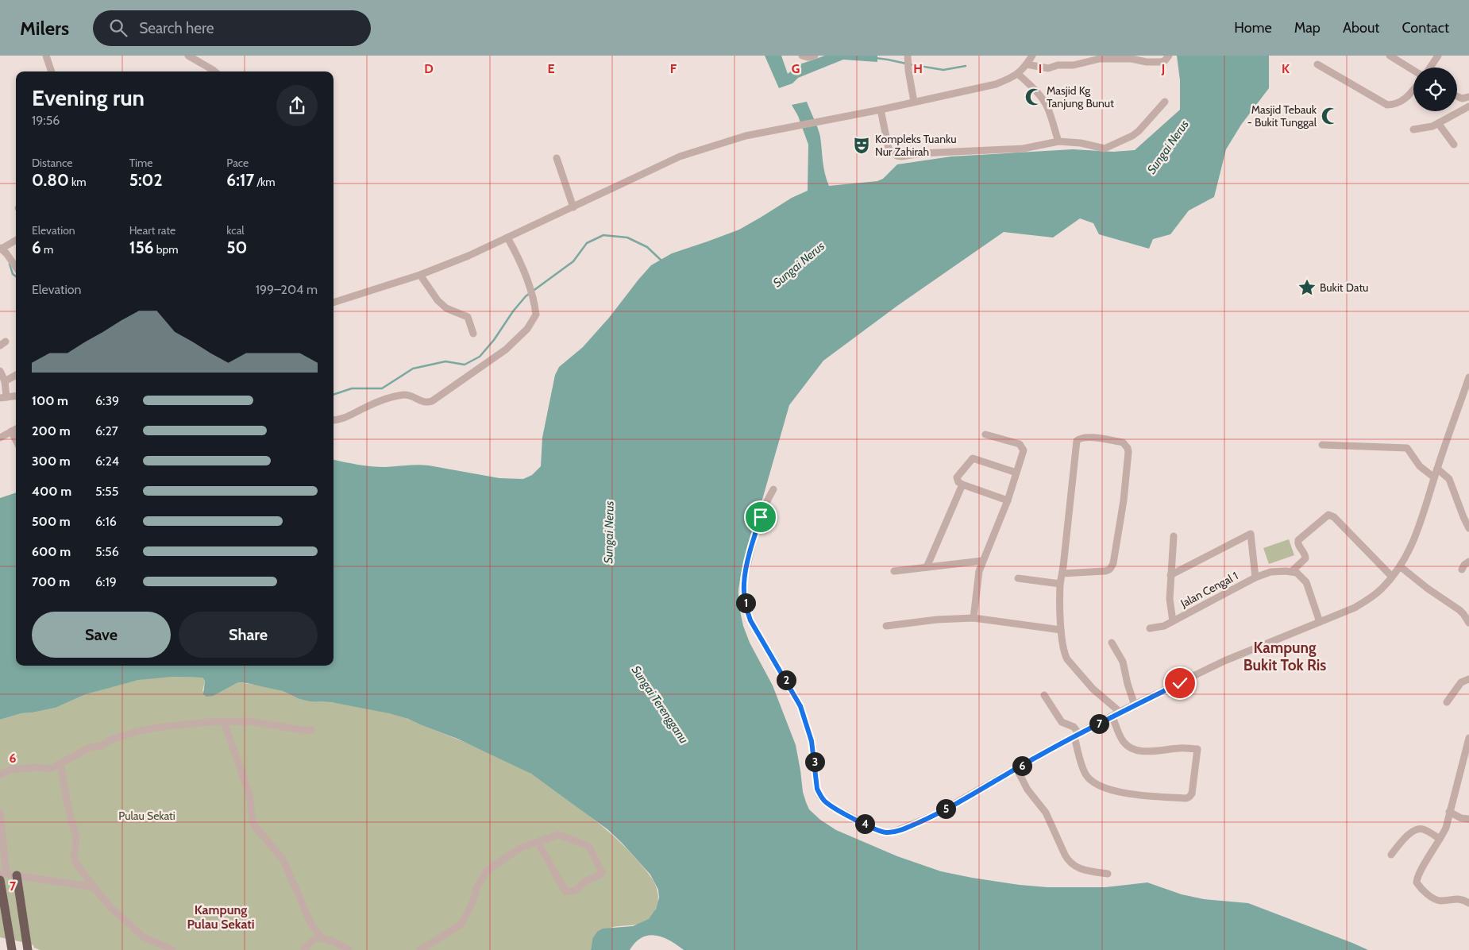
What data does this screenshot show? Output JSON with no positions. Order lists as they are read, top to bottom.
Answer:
{
  "streets": {
    "street": ["Jalan Cengal 1"]
  },
  "districts": ["Kampung Bukit Tok Ris", "Kampung Pulau Sekati"],
  "water": ["Sungai Nerus", "Sungai Terengganu"],
  "parks": ["Pulau Sekati"],
  "places": {
    "mosque": ["Masjid Kg Tanjung Bunut", "Masjid Tebauk - Bukit Tunggal"],
    "theatre": ["Kompleks Tuanku Nur Zahirah"],
    "place": ["Bukit Datu"]
  },
  "page": {
    "header": "Milers",
    "search": "Search here",
    "nav": [
      "Home",
      "Map",
      "About",
      "Contact"
    ],
    "heading": ["Evening run", "19:56"],
    "stats": [
      ["Distance", "0.80 km"],
      ["Time", "5:02"],
      ["Pace", "6:17 /km"],
      ["Elevation", "6 m"],
      ["Heart rate", "156 bpm"],
      ["kcal", "50"]
    ],
    "chart": ["Elevation", "199–204 m"],
    "list": [
      {
        "name": "100 m",
        "note": "6:39"
      },
      {
        "name": "200 m",
        "note": "6:27"
      },
      {
        "name": "300 m",
        "note": "6:24"
      },
      {
        "name": "400 m",
        "note": "5:55"
      },
      {
        "name": "500 m",
        "note": "6:16"
      },
      {
        "name": "600 m",
        "note": "5:56"
      },
      {
        "name": "700 m",
        "note": "6:19"
      }
    ],
    "pins": [
      "1",
      "2",
      "7",
      "3",
      "6",
      "5",
      "4"
    ],
    "buttons": ["Save", "Share"]
  },
  "grid": {
    "columns": [
      "D",
      "E",
      "F",
      "G",
      "H",
      "I",
      "J",
      "K"
    ],
    "rows": ["6", "7"]
  }
}
